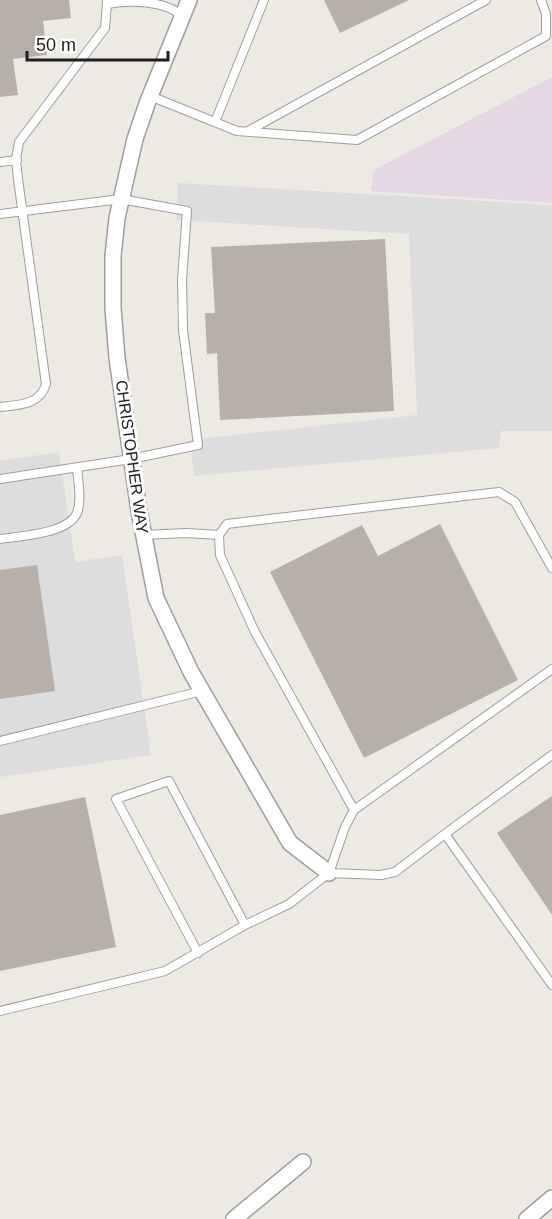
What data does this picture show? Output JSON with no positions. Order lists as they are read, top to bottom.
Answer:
{
  "streets": {
    "street": ["CHRISTOPHER WAY"]
  },
  "scale_bar": "50 m"
}
